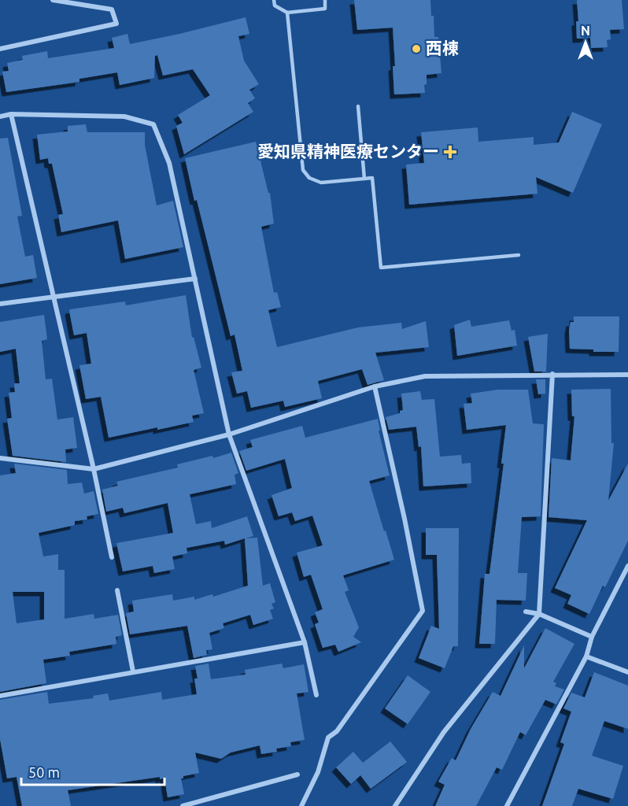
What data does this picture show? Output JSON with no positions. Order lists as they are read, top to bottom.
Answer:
{
  "places": {
    "other": ["西棟"],
    "health": ["愛知県精神医療センター"]
  },
  "scale_bar": "50 m",
  "north": "top"
}
